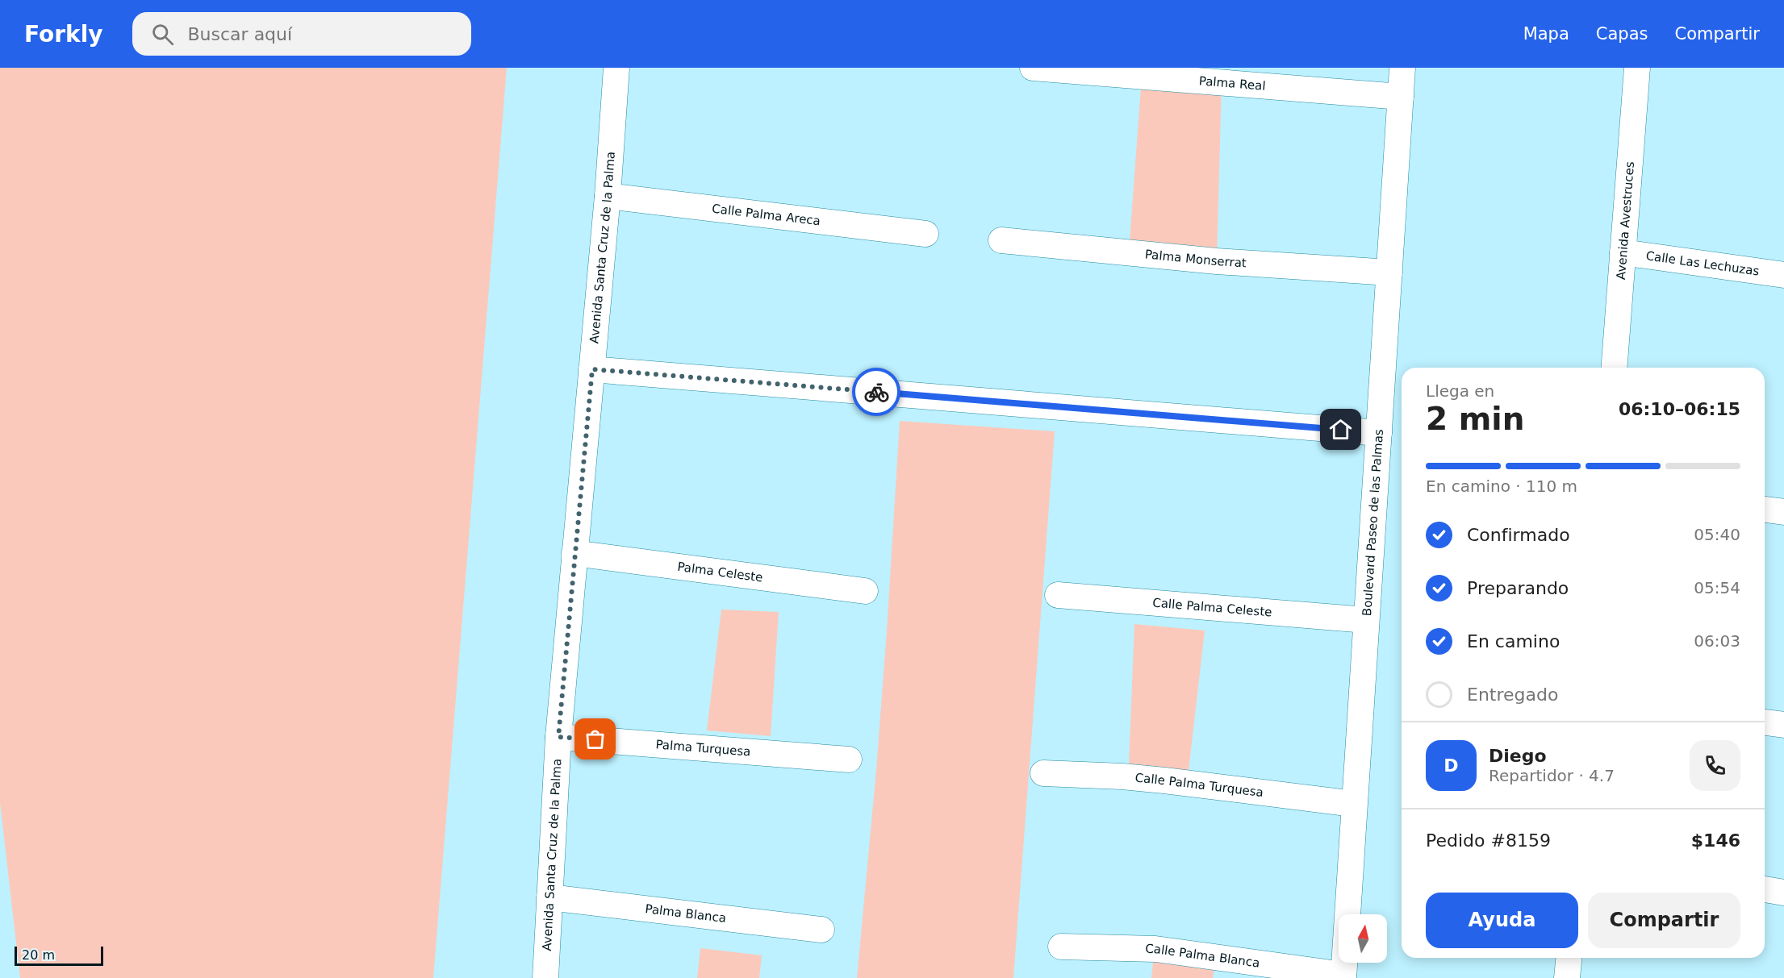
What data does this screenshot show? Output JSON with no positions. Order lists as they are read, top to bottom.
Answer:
{
  "streets": {
    "street": [
      "Palma Real",
      "Calle Palma Areca",
      "Avenida Avestruces",
      "Avenida Santa Cruz de la Palma",
      "Palma Monserrat",
      "Calle Las Lechuzas",
      "Boulevard Paseo de las Palmas",
      "Palma Celeste",
      "Calle Palma Celeste",
      "Palma Turquesa",
      "Calle Palma Turquesa",
      "Palma Blanca",
      "Calle Palma Blanca"
    ]
  },
  "crossings": [
    ["Palma Real", "Boulevard Paseo de las Palmas"],
    ["Calle Palma Areca", "Avenida Santa Cruz de la Palma"],
    ["Avenida Avestruces", "Calle Las Lechuzas"],
    ["Avenida Santa Cruz de la Palma", "Palma Celeste"],
    ["Avenida Santa Cruz de la Palma", "Palma Turquesa"],
    ["Avenida Santa Cruz de la Palma", "Palma Blanca"],
    ["Palma Monserrat", "Boulevard Paseo de las Palmas"],
    ["Boulevard Paseo de las Palmas", "Calle Palma Celeste"],
    ["Boulevard Paseo de las Palmas", "Calle Palma Turquesa"],
    ["Boulevard Paseo de las Palmas", "Calle Palma Blanca"]
  ],
  "scale_bar": "20 m",
  "north": "top",
  "page": {
    "header": "Forkly",
    "search": "Buscar aquí",
    "nav": ["Mapa", "Capas", "Compartir"],
    "heading": ["2 min", "Llega en", "06:10–06:15"],
    "panel": [
      "Diego",
      "Repartidor · 4.7",
      "Pedido #8159",
      "$146"
    ],
    "bar": "En camino · 110 m",
    "list": [
      ["Confirmado", "05:40"],
      ["Preparando", "05:54"],
      ["En camino", "06:03"],
      "Entregado"
    ],
    "round": "D",
    "buttons": ["Ayuda", "Compartir"],
    "scale": "20 m"
  }
}
